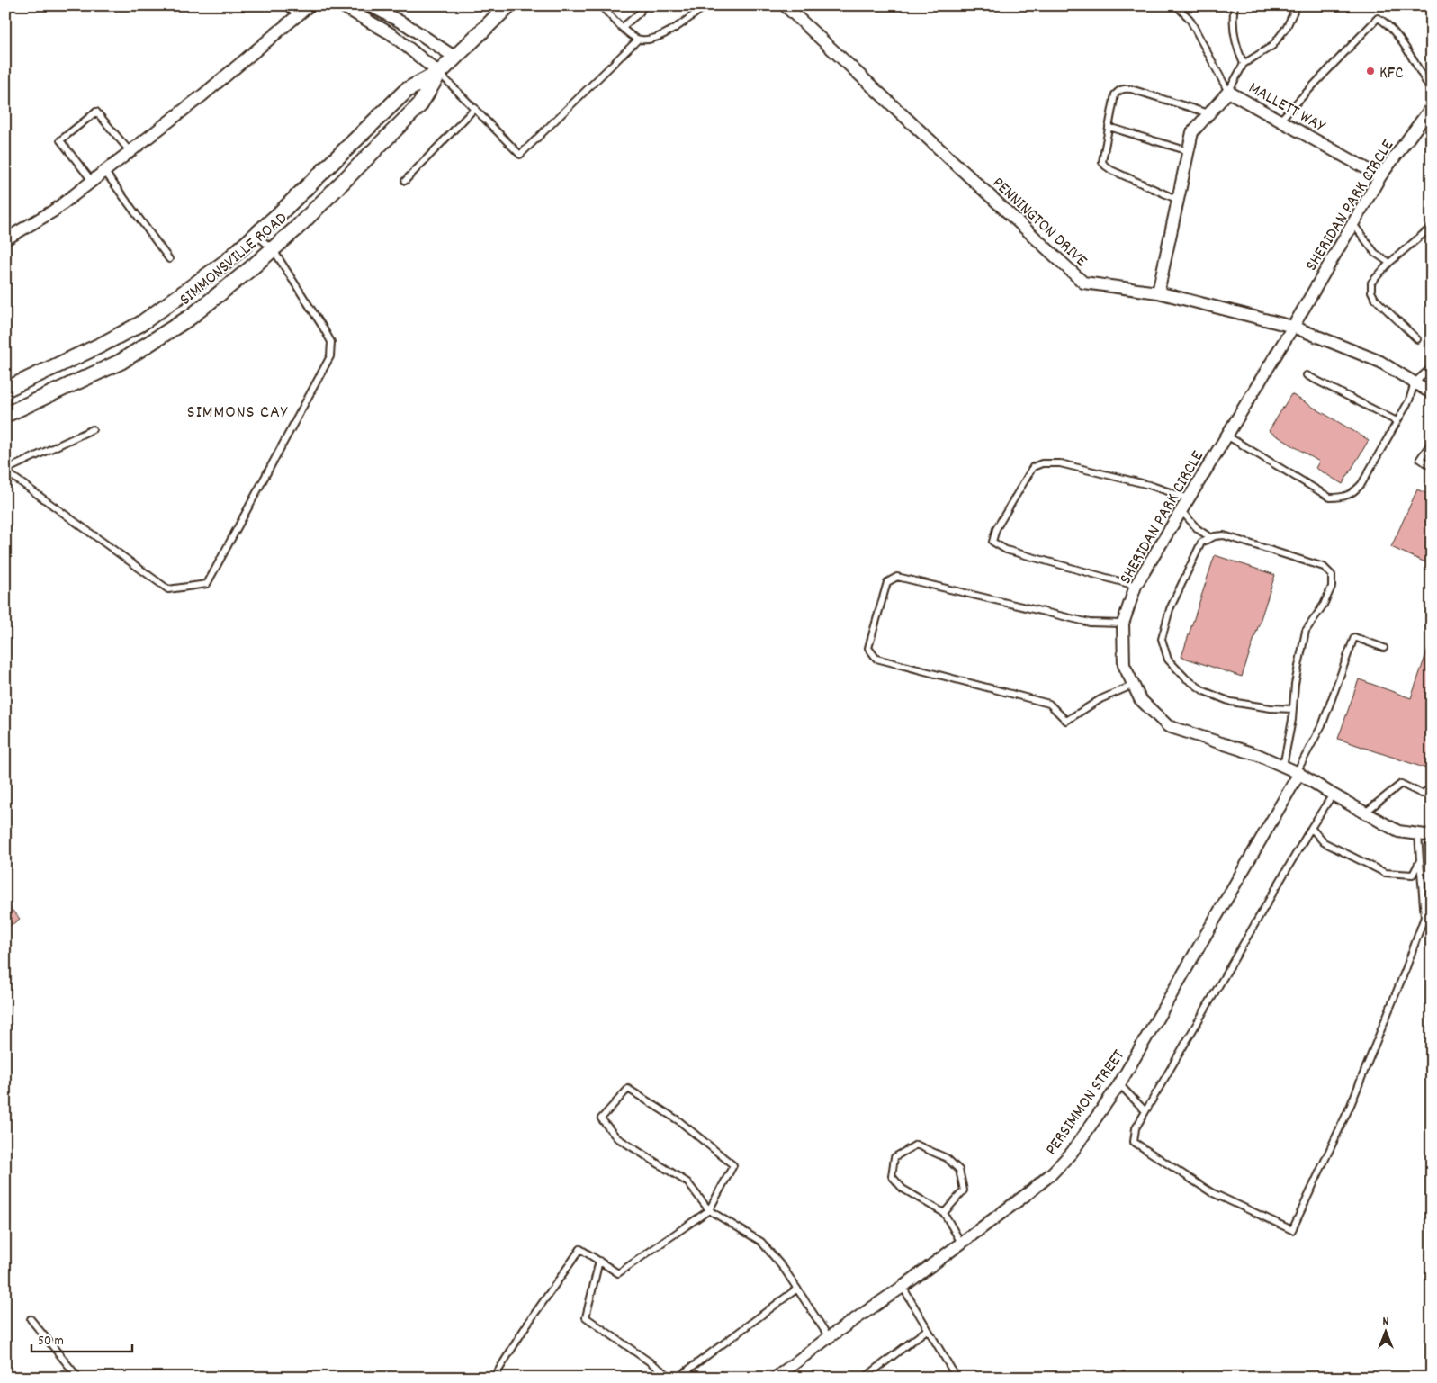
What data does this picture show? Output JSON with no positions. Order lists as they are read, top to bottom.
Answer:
{
  "streets": {
    "street": [
      "MALLETT WAY",
      "SHERIDAN PARK CIRCLE",
      "PENNINGTON DRIVE",
      "SIMMONSVILLE ROAD",
      "PERSIMMON STREET"
    ]
  },
  "crossings": [
    ["MALLETT WAY", "SHERIDAN PARK CIRCLE"],
    ["MALLETT WAY", "PENNINGTON DRIVE"],
    ["SHERIDAN PARK CIRCLE", "PENNINGTON DRIVE"],
    ["SHERIDAN PARK CIRCLE", "PERSIMMON STREET"]
  ],
  "districts": ["SIMMONS CAY"],
  "places": ["KFC"],
  "scale_bar": "50 m",
  "north": "top"
}
